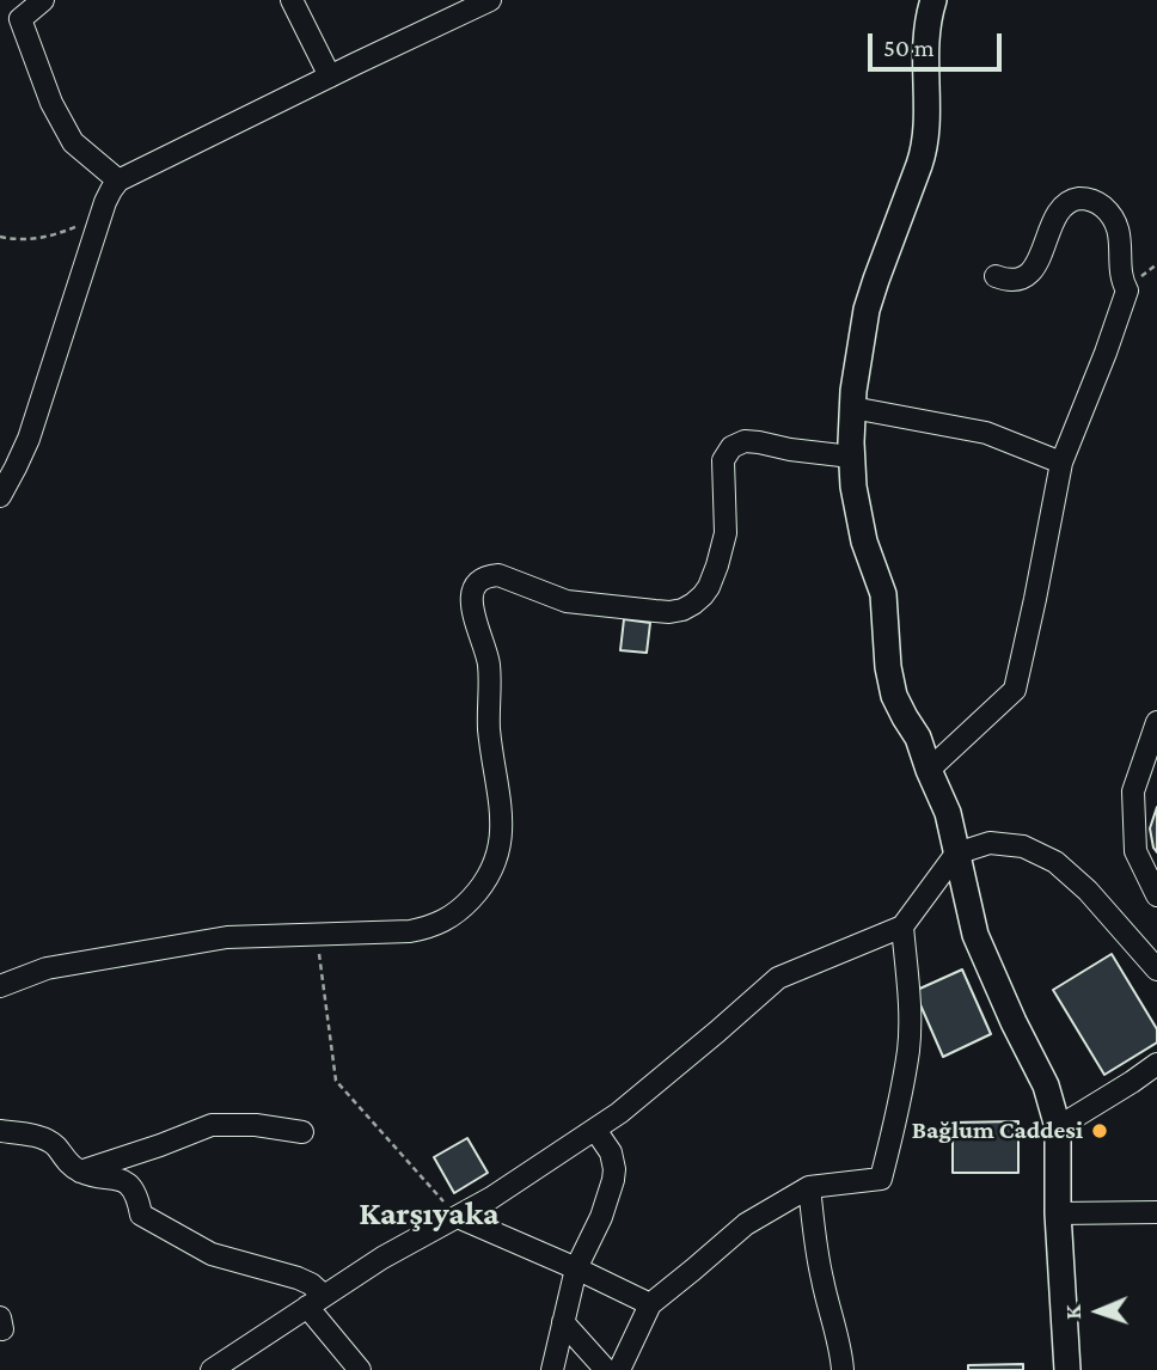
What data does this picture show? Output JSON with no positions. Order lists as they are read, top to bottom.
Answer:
{
  "districts": ["Karşıyaka"],
  "places": ["Bağlum Caddesi"],
  "scale_bar": "50 m",
  "north": "left"
}
